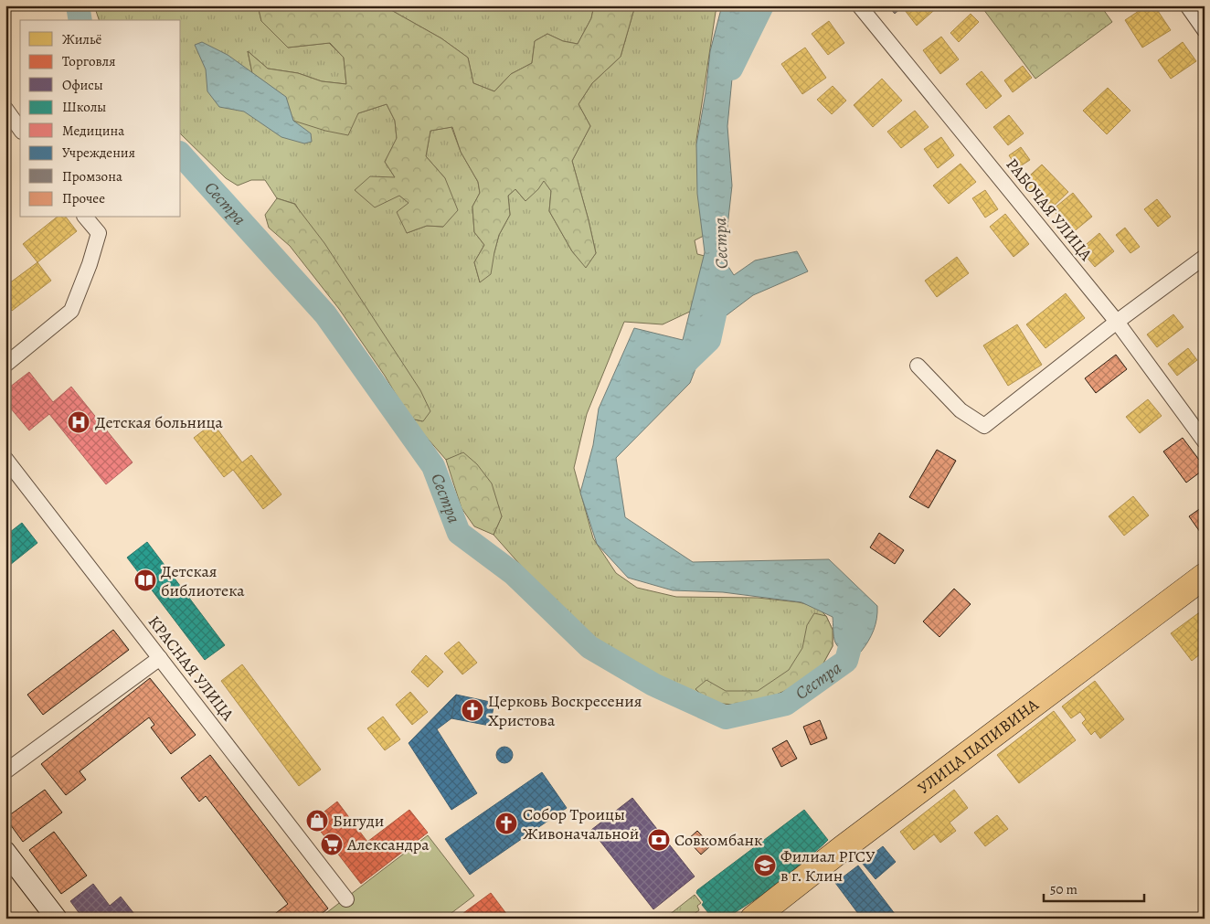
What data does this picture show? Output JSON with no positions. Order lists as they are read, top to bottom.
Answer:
{
  "streets": {
    "highway": ["УЛИЦА ПАПИВИНА"],
    "street": ["РАБОЧАЯ УЛИЦА", "КРАСНАЯ УЛИЦА"]
  },
  "water": ["Сестра"],
  "places": {
    "hospital": ["Детская больница"],
    "library": ["Детская библиотека"],
    "church": ["Церковь Воскресения Христова", "Собор Троицы Живоначальной"],
    "shop": ["Бигуди"],
    "bank": ["Совкомбанк"],
    "supermarket": ["Александра"],
    "school or university": ["Филиал РГСУ в г. Клин"]
  },
  "legend": [
    "Жильё",
    "Торговля",
    "Офисы",
    "Школы",
    "Медицина",
    "Учреждения",
    "Промзона",
    "Прочее"
  ],
  "scale_bar": "50 m"
}
